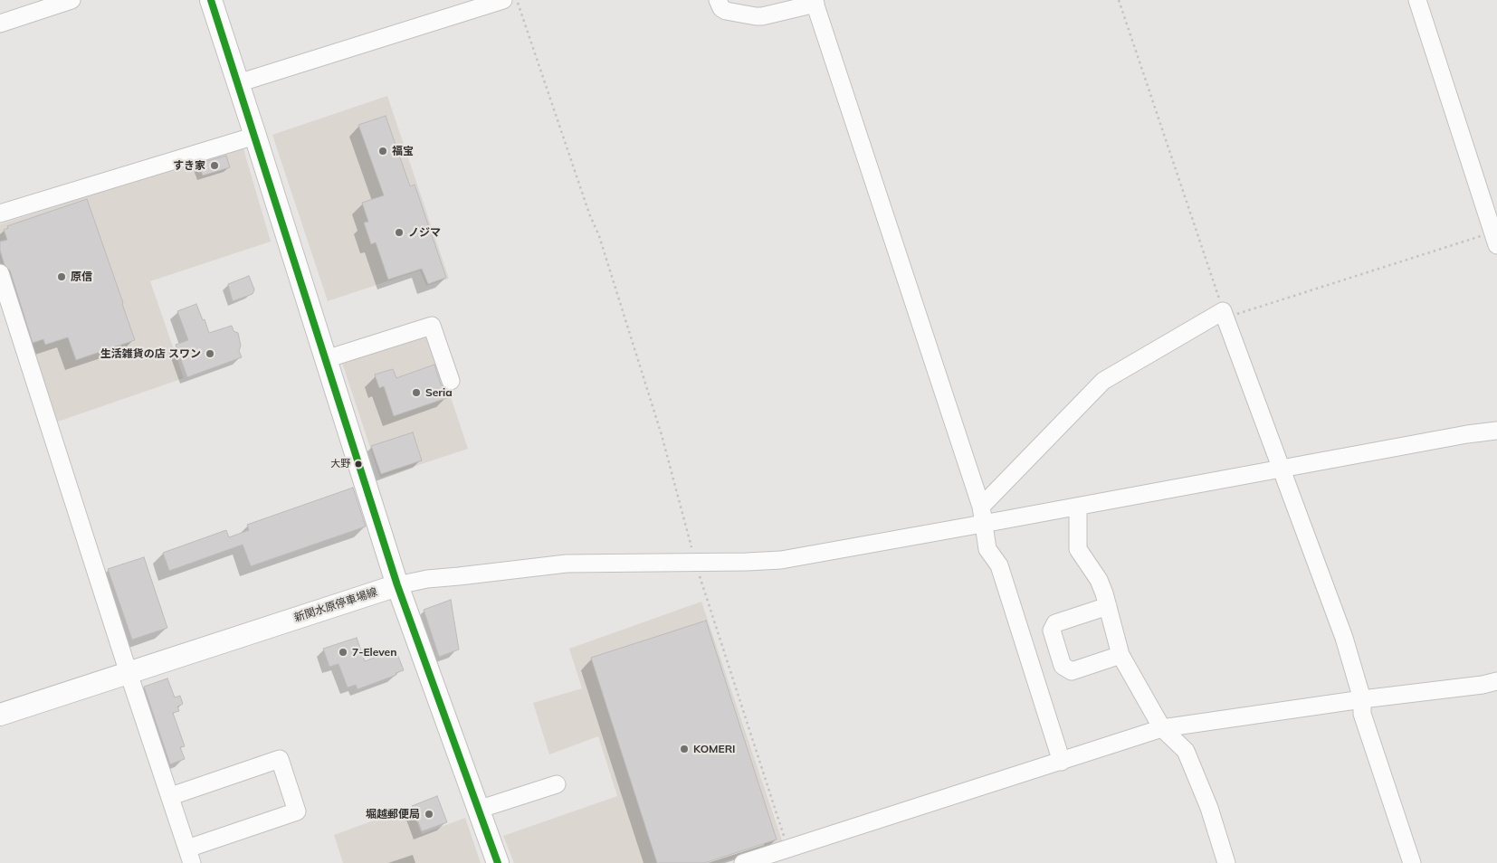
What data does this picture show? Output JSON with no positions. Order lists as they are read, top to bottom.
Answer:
{
  "streets": {
    "main road": ["新関水原停車場線"]
  },
  "places": [
    "福宝",
    "すき家",
    "ノジマ",
    "原信",
    "生活雑貨の店 スワン",
    "Seria",
    "大野",
    "7-Eleven",
    "KOMERI",
    "堀越郵便局"
  ]
}
